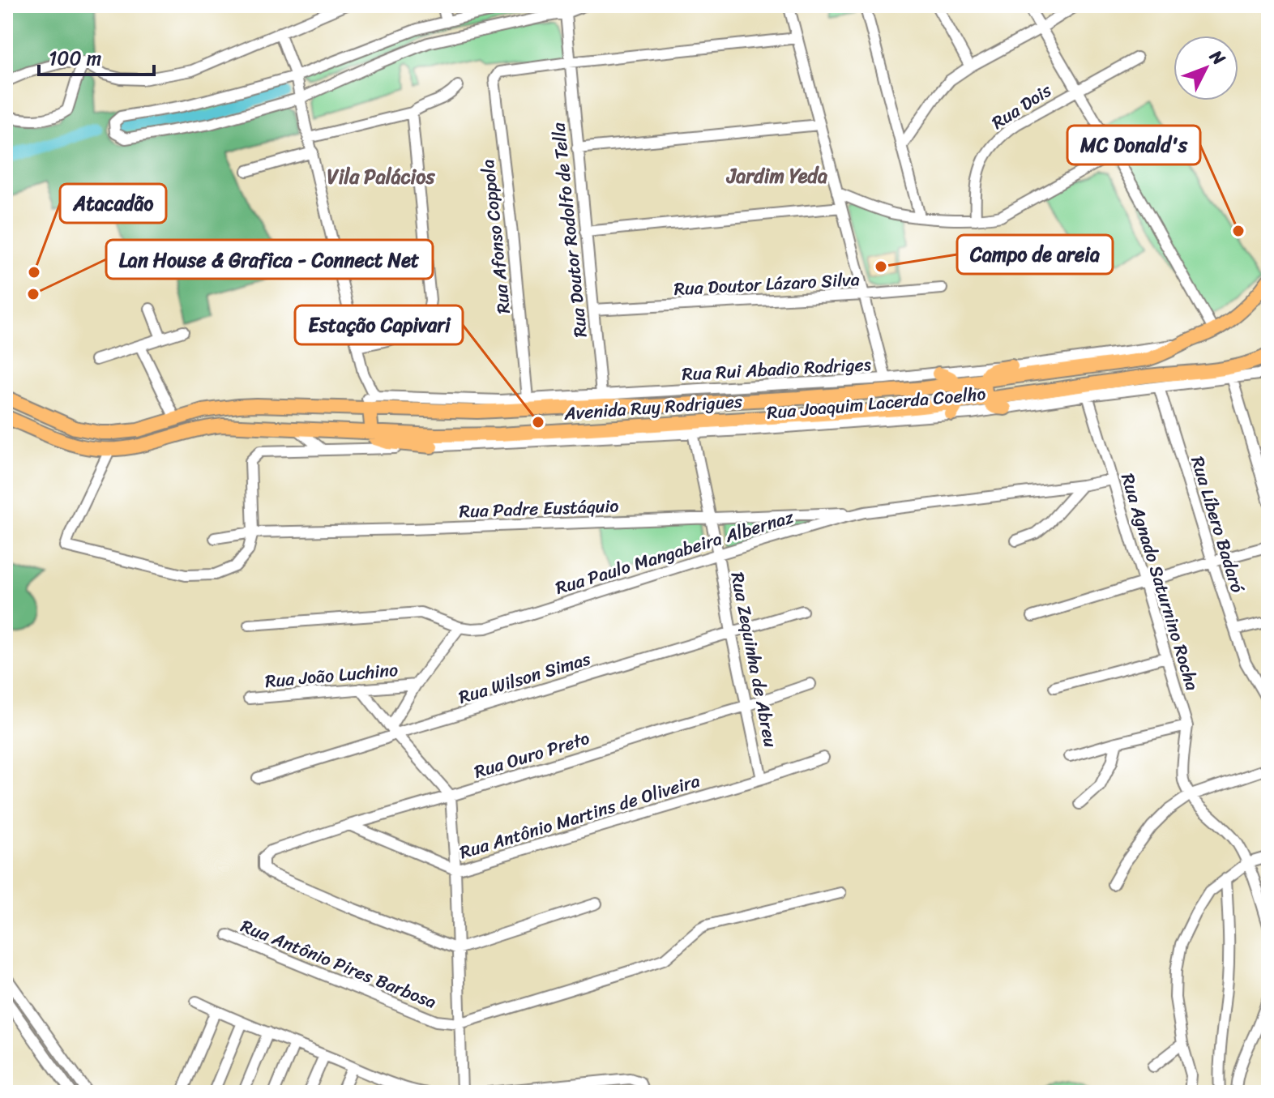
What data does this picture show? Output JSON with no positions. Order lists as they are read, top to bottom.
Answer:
{
  "streets": {
    "main road": ["Avenida Ruy Rodrigues"],
    "street": [
      "Rua Dois",
      "Rua Doutor Rodolfo de Tella",
      "Rua Afonso Coppola",
      "Rua Doutor Lázaro Silva",
      "Rua Rui Abadio Rodriges",
      "Rua Joaquim Lacerda Coelho",
      "Rua Padre Eustáquio",
      "Rua Líbero Badaró",
      "Rua Paulo Mangabeira Albernaz",
      "Rua Agnado Saturnino Rocha",
      "Rua Zequinha de Abreu",
      "Rua João Luchino",
      "Rua Wilson Simas",
      "Rua Ouro Preto",
      "Rua Antônio Martins de Oliveira",
      "Rua Antônio Pires Barbosa"
    ]
  },
  "crossings": [
    ["Rua Doutor Rodolfo de Tella", "Rua Afonso Coppola"],
    ["Rua Doutor Rodolfo de Tella", "Rua Doutor Lázaro Silva"],
    ["Rua Doutor Rodolfo de Tella", "Rua Rui Abadio Rodriges"],
    ["Rua Afonso Coppola", "Rua Rui Abadio Rodriges"],
    ["Rua Rui Abadio Rodriges", "Avenida Ruy Rodrigues"],
    ["Rua Joaquim Lacerda Coelho", "Avenida Ruy Rodrigues"],
    ["Rua Joaquim Lacerda Coelho", "Rua Padre Eustáquio"],
    ["Rua Joaquim Lacerda Coelho", "Rua Líbero Badaró"],
    ["Rua Joaquim Lacerda Coelho", "Rua Agnado Saturnino Rocha"],
    ["Rua Joaquim Lacerda Coelho", "Rua Zequinha de Abreu"],
    ["Rua Padre Eustáquio", "Rua Paulo Mangabeira Albernaz"],
    ["Rua Padre Eustáquio", "Rua Zequinha de Abreu"],
    ["Rua Paulo Mangabeira Albernaz", "Rua Agnado Saturnino Rocha"],
    ["Rua Paulo Mangabeira Albernaz", "Rua Zequinha de Abreu"],
    ["Rua Zequinha de Abreu", "Rua Wilson Simas"],
    ["Rua Zequinha de Abreu", "Rua Ouro Preto"],
    ["Rua Zequinha de Abreu", "Rua Antônio Martins de Oliveira"],
    ["Rua Ouro Preto", "Rua Antônio Martins de Oliveira"]
  ],
  "districts": ["Jardim Yeda", "Vila Palácios"],
  "places": [
    "MC Donald's",
    "Campo de areia",
    "Atacadão",
    "Lan House & Grafica - Connect Net",
    "Estação Capivari"
  ],
  "scale_bar": "100 m",
  "north": "top right"
}
